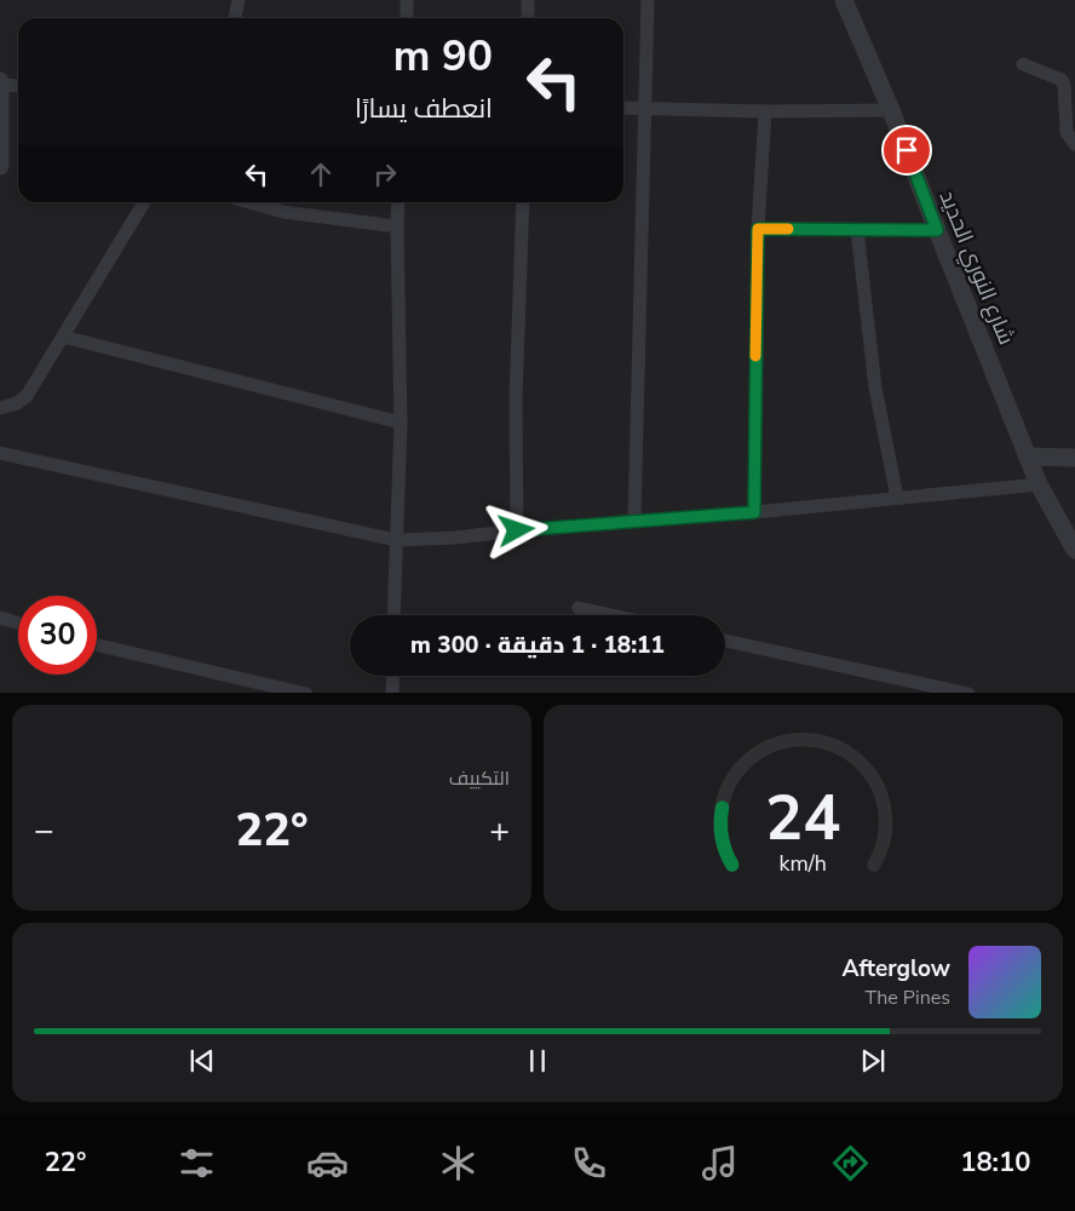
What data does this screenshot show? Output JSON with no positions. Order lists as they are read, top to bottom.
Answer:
{
  "streets": {
    "street": ["شارع النوري الحديد"]
  },
  "page": {
    "turn": ["90 m", "انعطف يسارًا"],
    "limit": "30",
    "trip": "18:11 · 1 دقيقة · 300 m",
    "tile": "التكييف",
    "heat": ["−", "22°", "+"],
    "song": ["Afterglow", "The Pines"],
    "tabs": ["18:10", "22°"],
    "gauge": ["24", "km/h"]
  }
}
